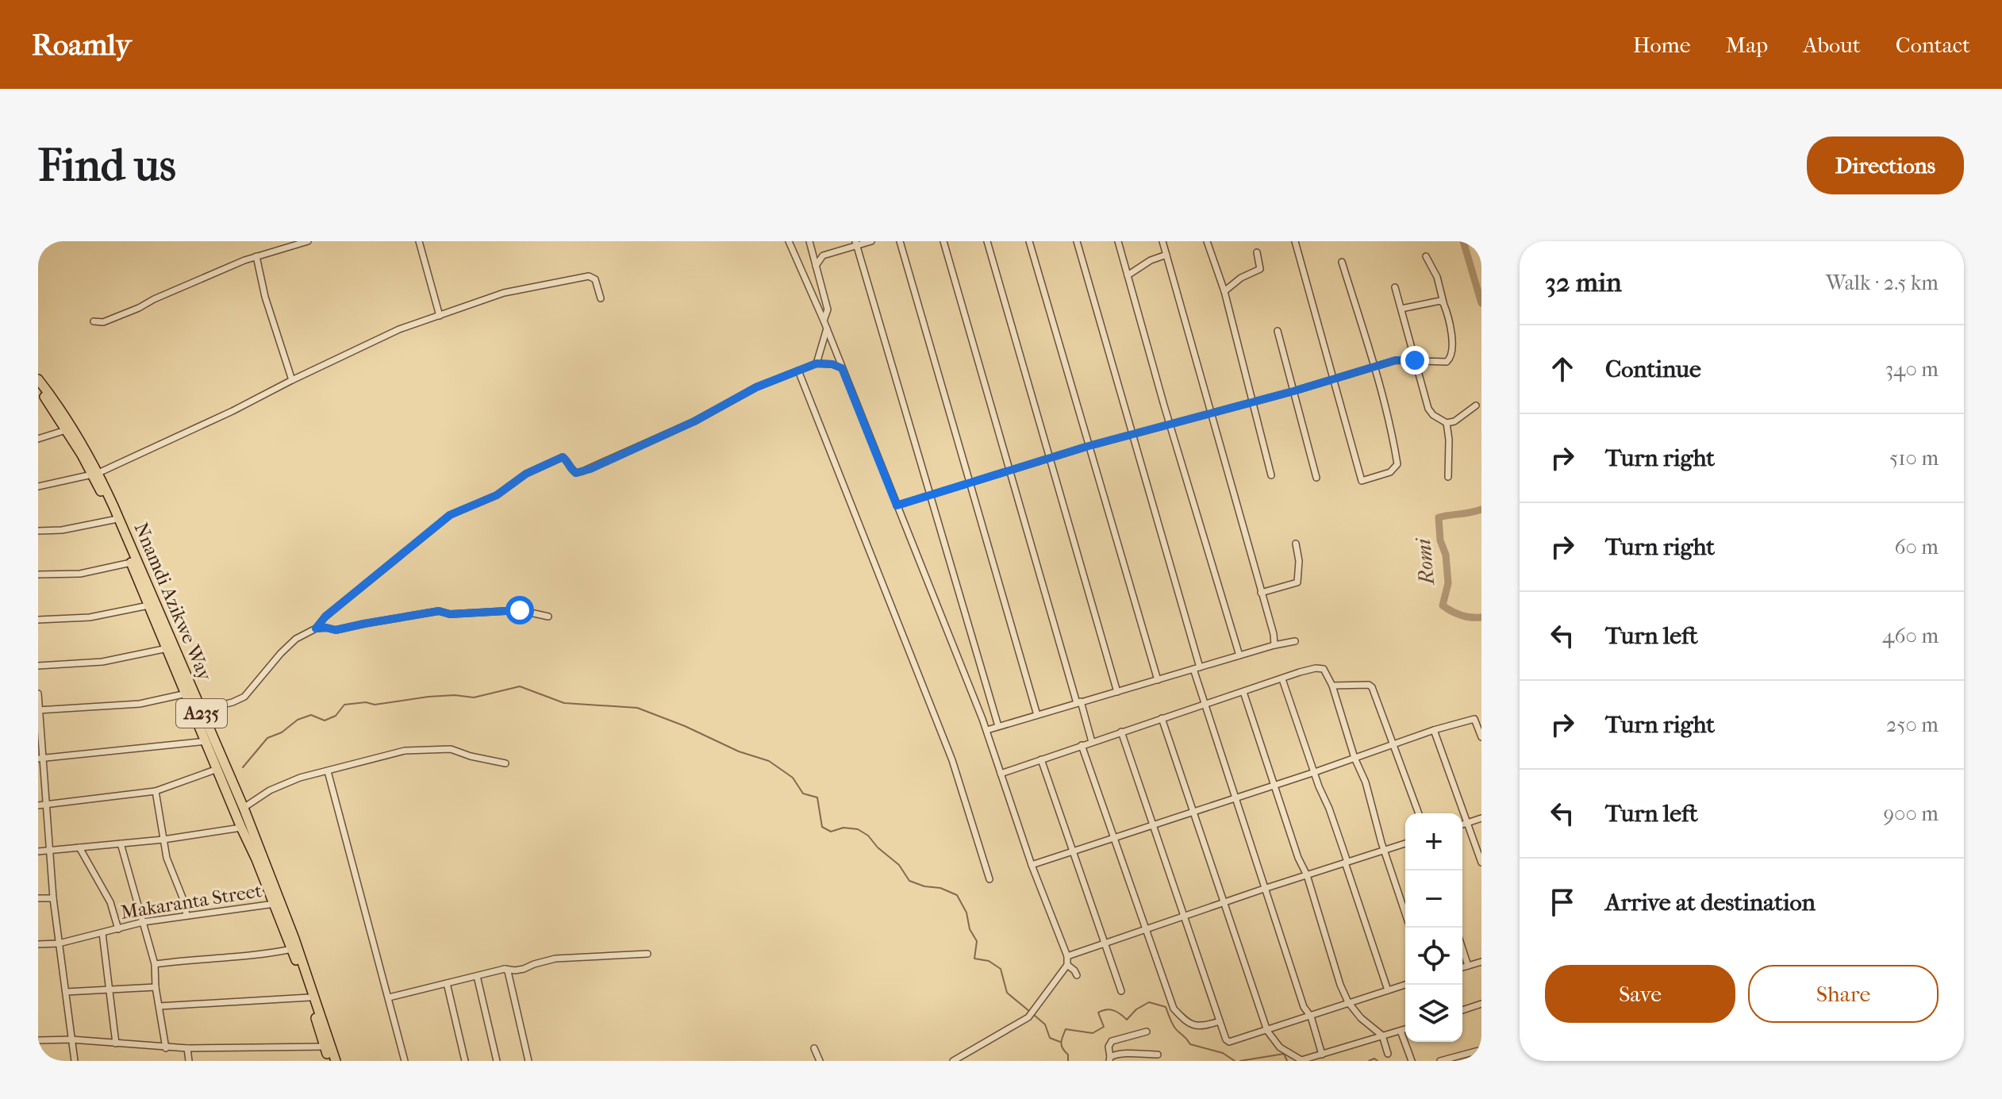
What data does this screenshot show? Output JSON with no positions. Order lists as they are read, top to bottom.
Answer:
{
  "streets": {
    "highway": ["Nnamdi Azikwe Way", "A235"],
    "street": ["Makaranta Street"]
  },
  "crossings": [
    ["Nnamdi Azikwe Way", "Makaranta Street"]
  ],
  "water": ["Romi"],
  "page": {
    "header": "Roamly",
    "nav": [
      "Home",
      "Map",
      "About",
      "Contact"
    ],
    "buttons": [
      "Directions",
      ["Save", "Share"]
    ],
    "title": "Find us",
    "heading": ["32 min", "Walk · 2.5 km"],
    "list": [
      ["Continue", "340 m"],
      ["Turn right", "510 m"],
      ["Turn right", "60 m"],
      ["Turn left", "460 m"],
      ["Turn right", "250 m"],
      ["Turn left", "900 m"],
      "Arrive at destination"
    ],
    "map_buttons": ["+", "−"]
  }
}
